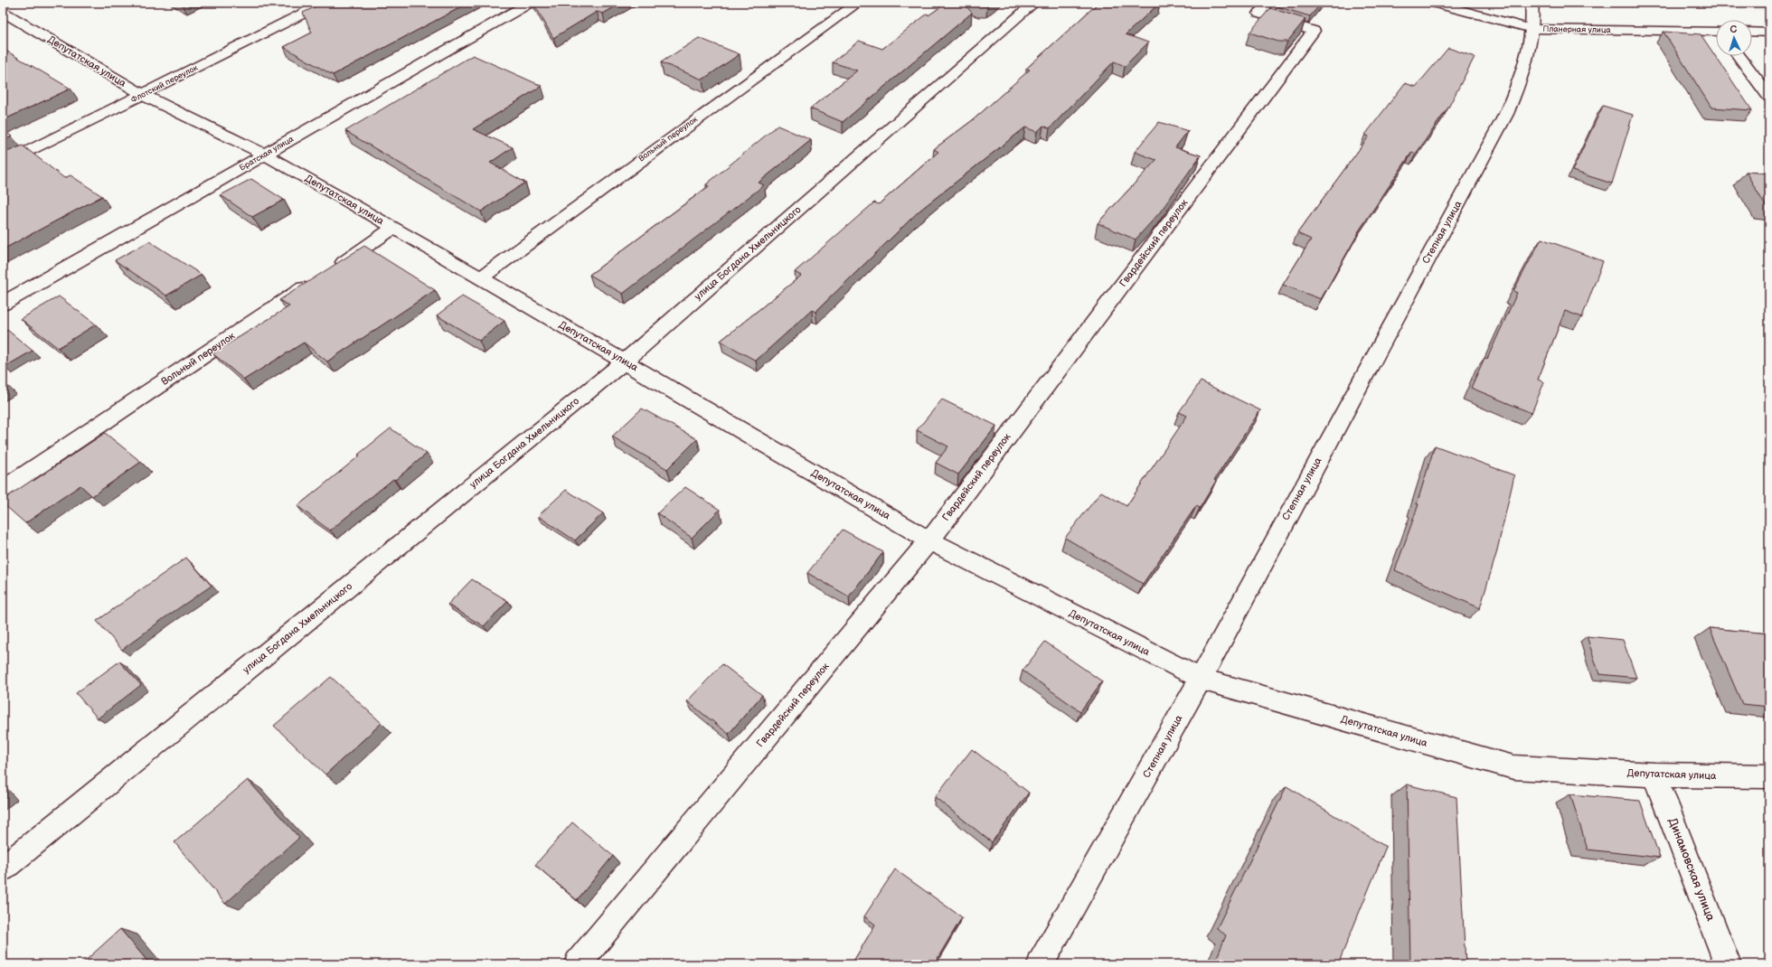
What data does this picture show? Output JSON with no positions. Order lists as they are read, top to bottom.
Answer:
{
  "streets": {
    "street": [
      "Планерная улица",
      "Депутатская улица",
      "Флотский переулок",
      "Вольный переулок",
      "Братская улица",
      "Степная улица",
      "Гвардейский переулок",
      "улица Богдана Хмельницкого",
      "Динамовская улица"
    ]
  },
  "crossings": [
    ["Планерная улица", "Степная улица"],
    ["Депутатская улица", "Флотский переулок"],
    ["Депутатская улица", "Вольный переулок"],
    ["Депутатская улица", "Братская улица"],
    ["Депутатская улица", "Степная улица"],
    ["Депутатская улица", "Гвардейский переулок"],
    ["Депутатская улица", "улица Богдана Хмельницкого"],
    ["Депутатская улица", "Динамовская улица"]
  ],
  "north": "top"
}
